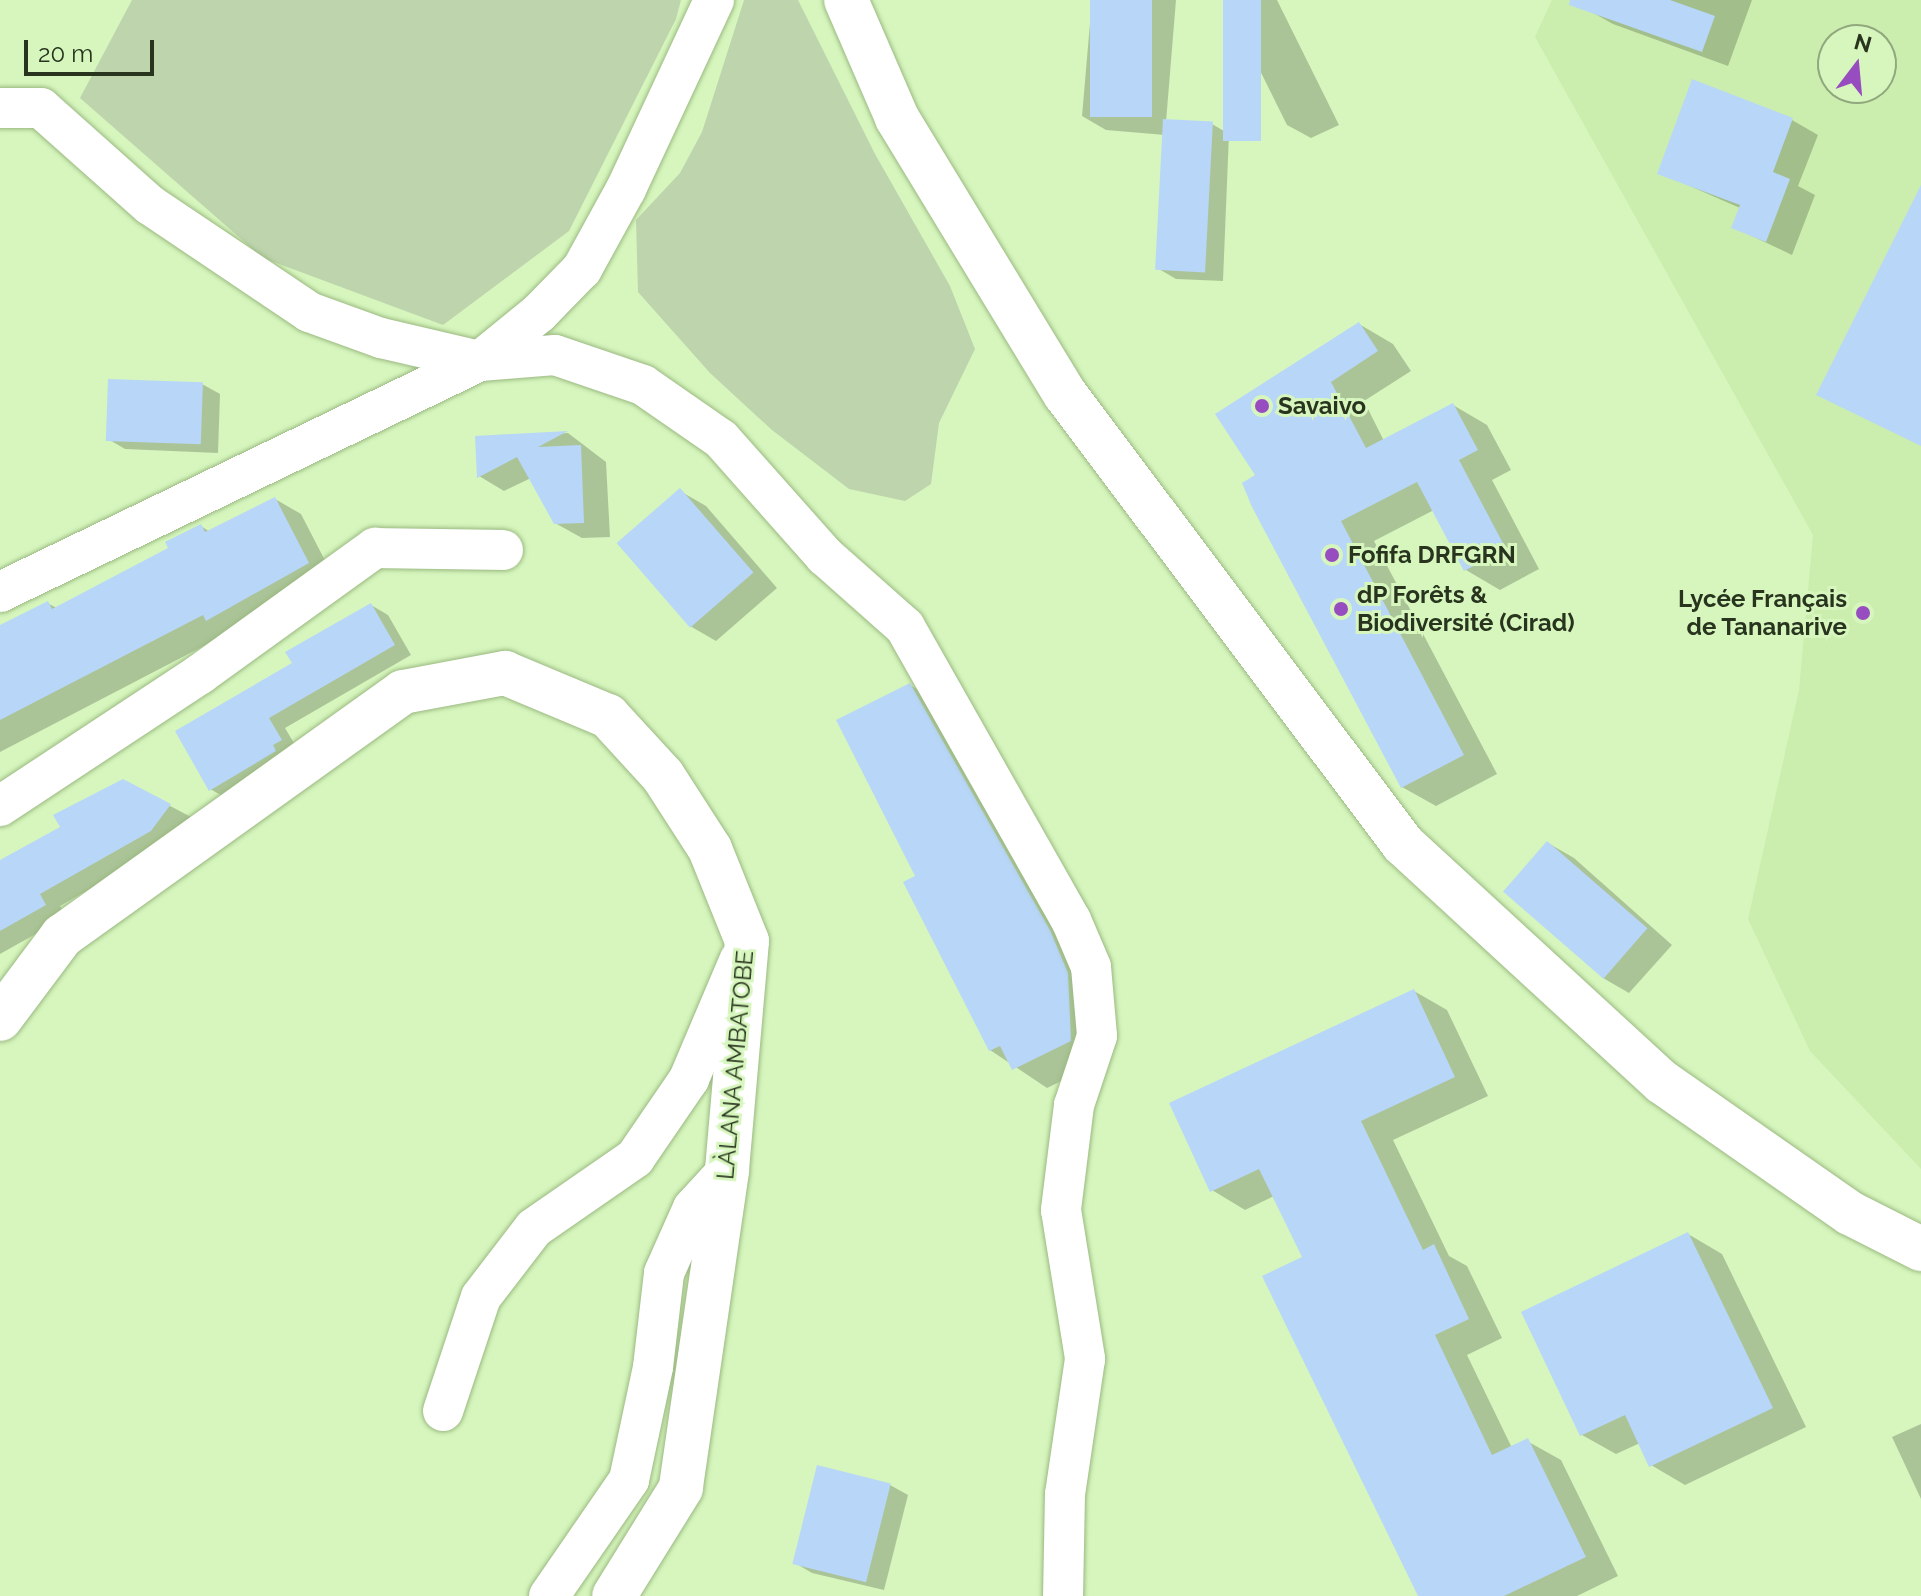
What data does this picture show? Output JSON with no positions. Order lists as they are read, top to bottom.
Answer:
{
  "streets": {
    "street": ["LÀLANA AMBATOBE"]
  },
  "places": [
    "Savaivo",
    "Fofifa DRFGRN",
    "dP Forêts & Biodiversité (Cirad)",
    "Lycée Français de Tananarive"
  ],
  "scale_bar": "20 m",
  "north": "top"
}
